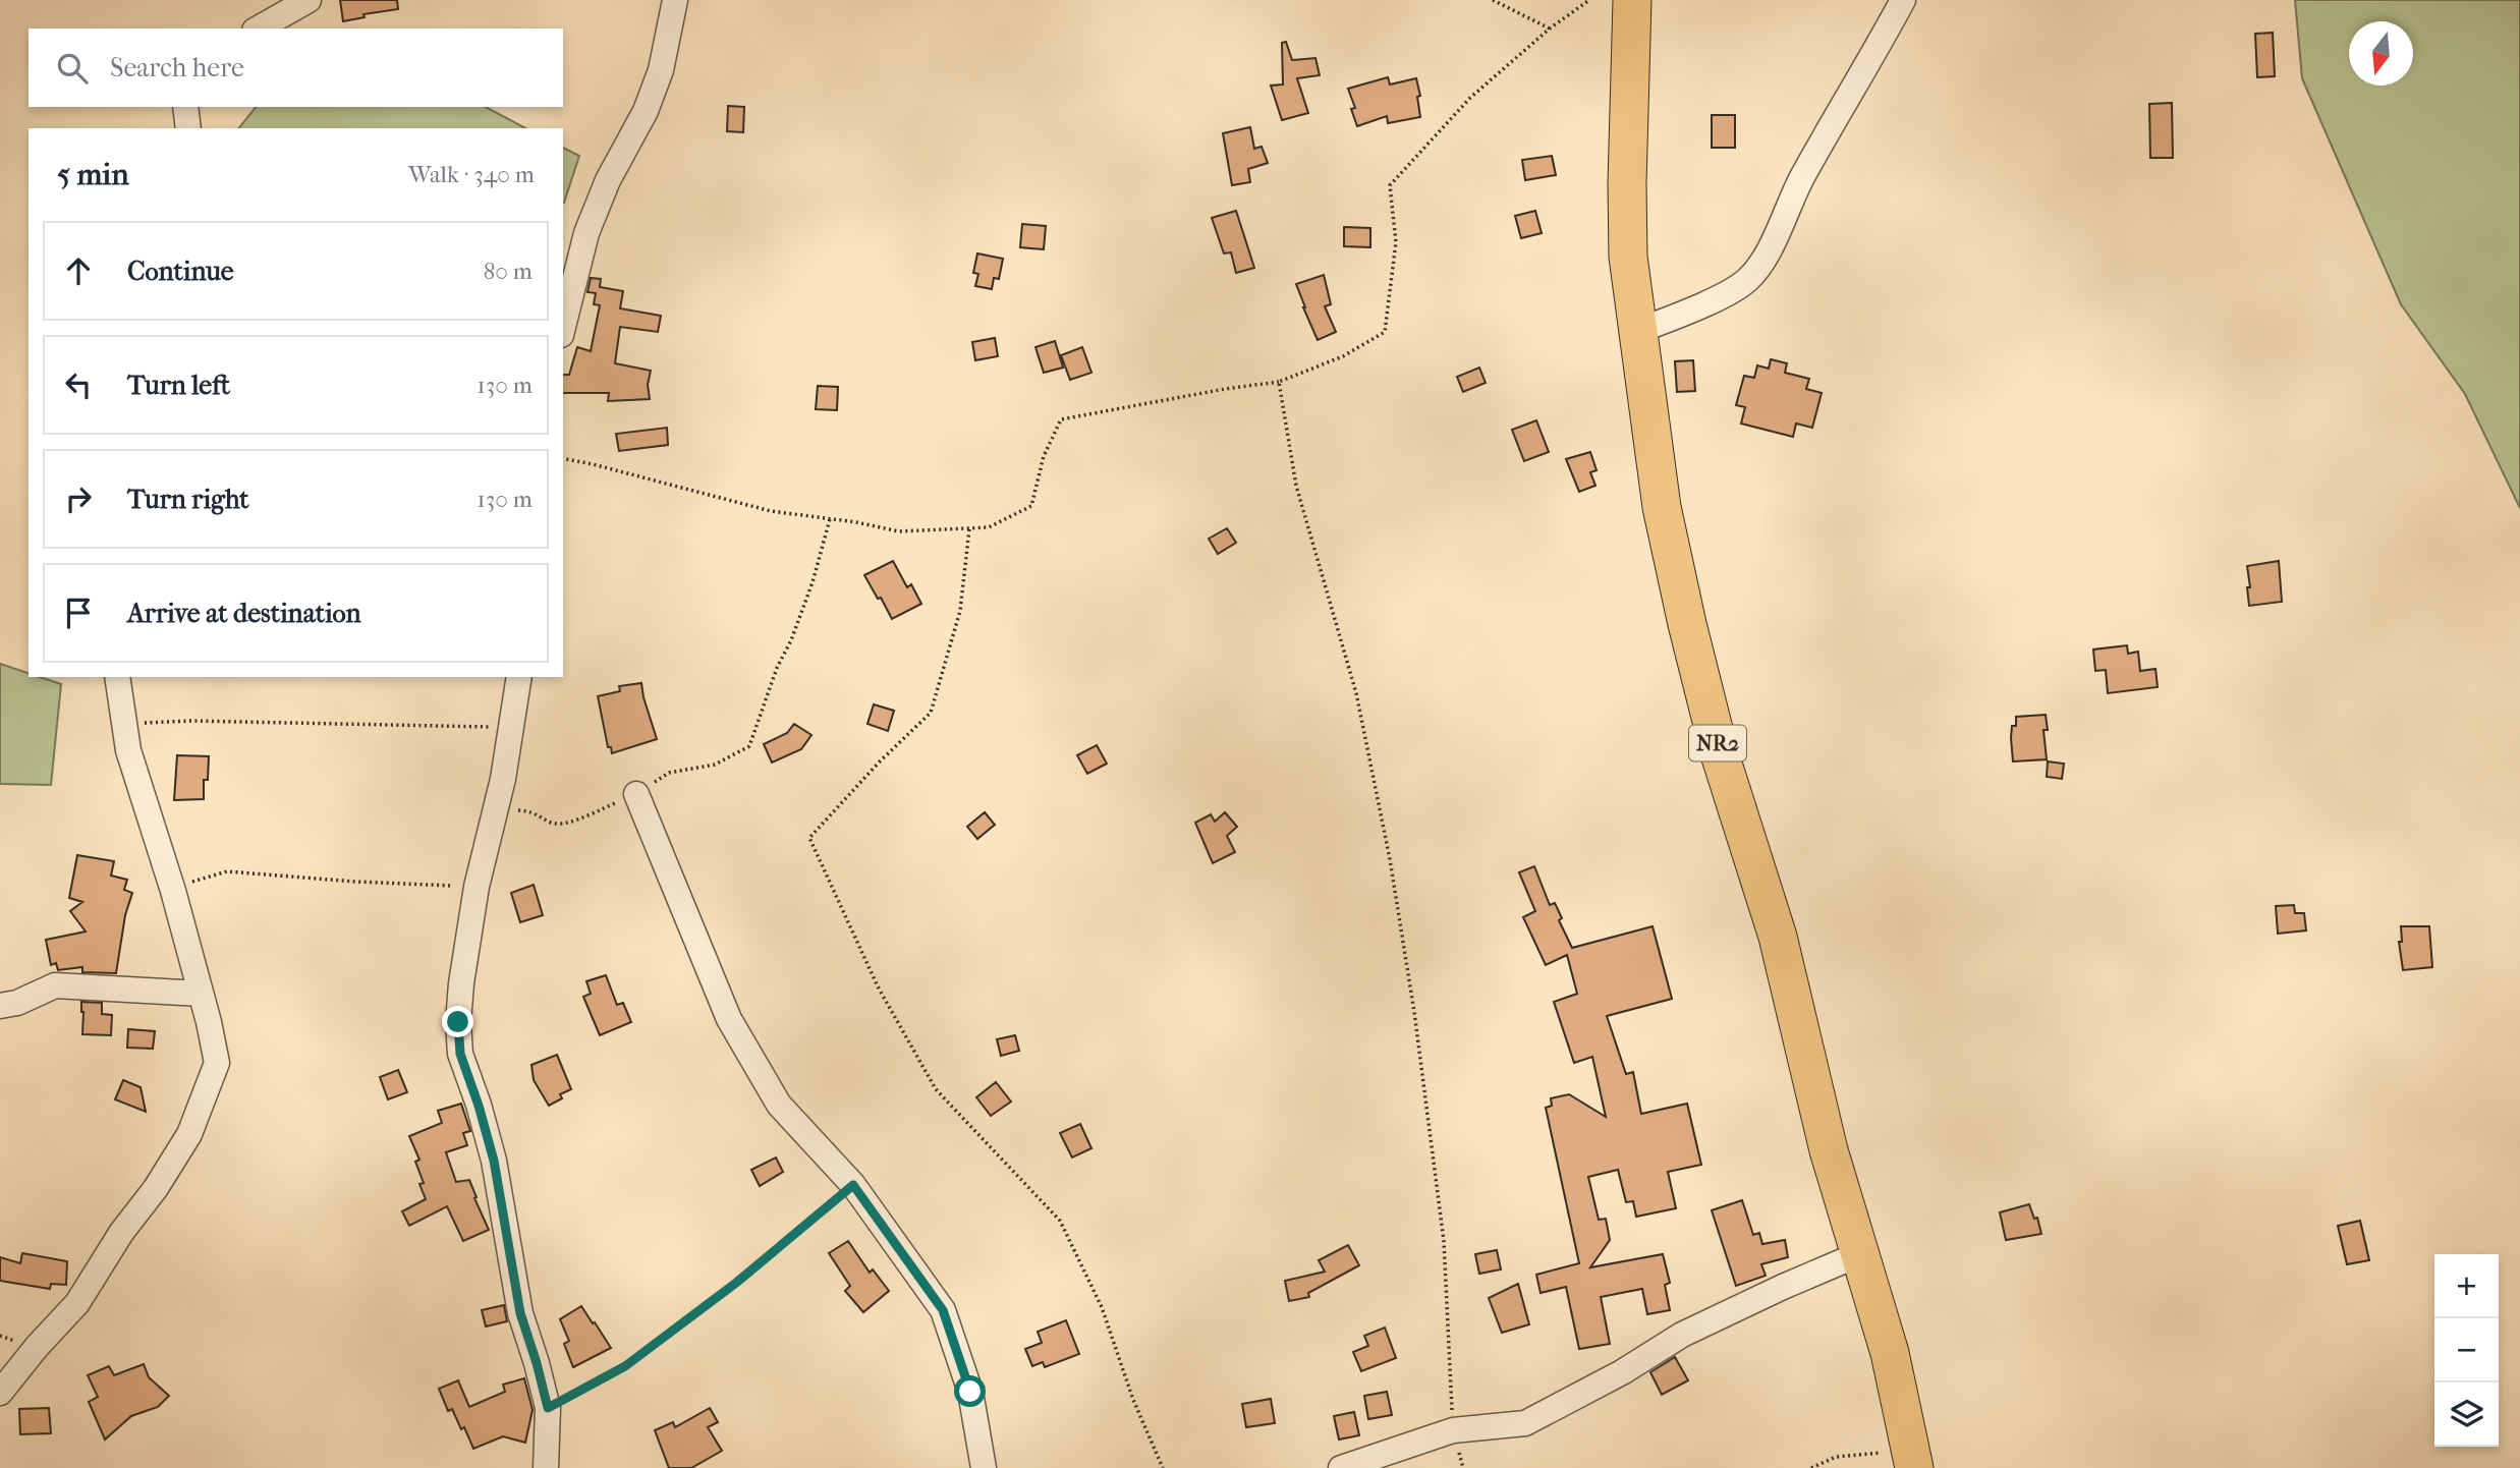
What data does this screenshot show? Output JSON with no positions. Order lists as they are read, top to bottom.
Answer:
{
  "streets": {
    "highway": ["NR2"]
  },
  "north": "bottom",
  "page": {
    "search": "Search here",
    "heading": ["5 min", "Walk · 340 m"],
    "list": [
      ["Continue", "80 m"],
      ["Turn left", "130 m"],
      ["Turn right", "130 m"],
      "Arrive at destination"
    ],
    "map_buttons": ["+", "−"]
  }
}
